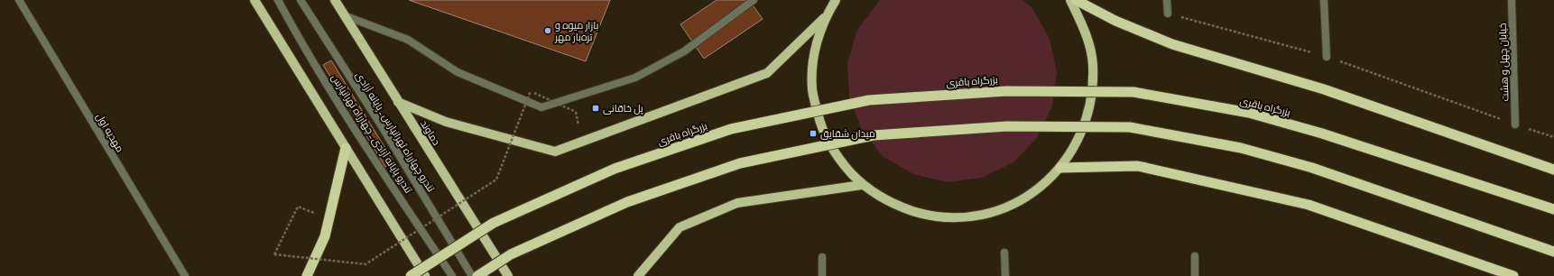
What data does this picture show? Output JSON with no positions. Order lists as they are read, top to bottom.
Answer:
{
  "streets": {
    "highway": ["بزرگراه باقری"],
    "main road": ["دماوند"],
    "street": [
      "خیابان چهل و هشت",
      "تندرو چهارراه تهرانپارس ـ پایانه آزادی",
      "مهدیه اول",
      "تندرو پایانه آزادی ـ چهارراه تهرانپارس"
    ]
  },
  "places": {
    "other": ["بازار میوه و تره‌بار مهر"],
    "transit": ["پل خاقانی", "میدان شقایق"]
  }
}
